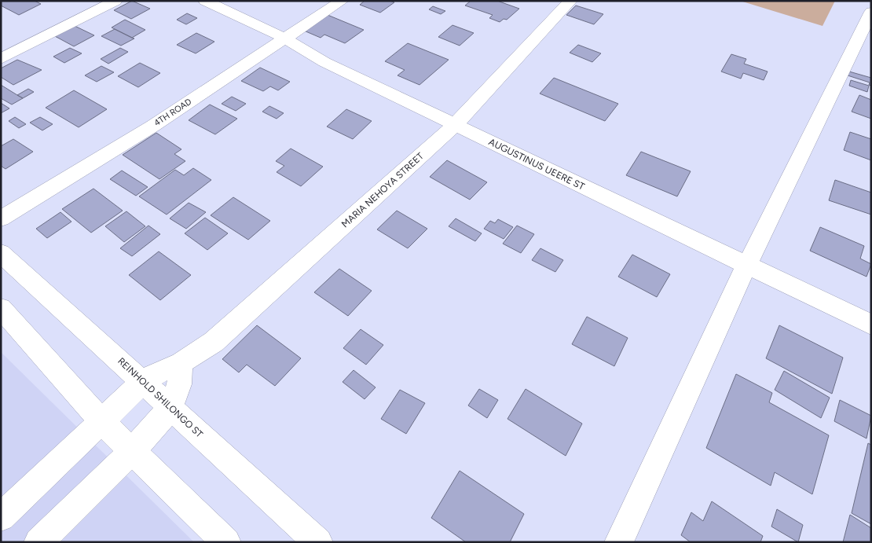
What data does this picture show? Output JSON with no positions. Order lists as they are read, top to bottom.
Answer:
{
  "streets": {
    "street": [
      "4TH ROAD",
      "AUGUSTINUS UEERE ST",
      "MARIA NEHOYA STREET",
      "REINHOLD SHILONGO ST"
    ]
  },
  "crossings": [
    ["4TH ROAD", "AUGUSTINUS UEERE ST"],
    ["AUGUSTINUS UEERE ST", "MARIA NEHOYA STREET"],
    ["MARIA NEHOYA STREET", "REINHOLD SHILONGO ST"]
  ]
}
